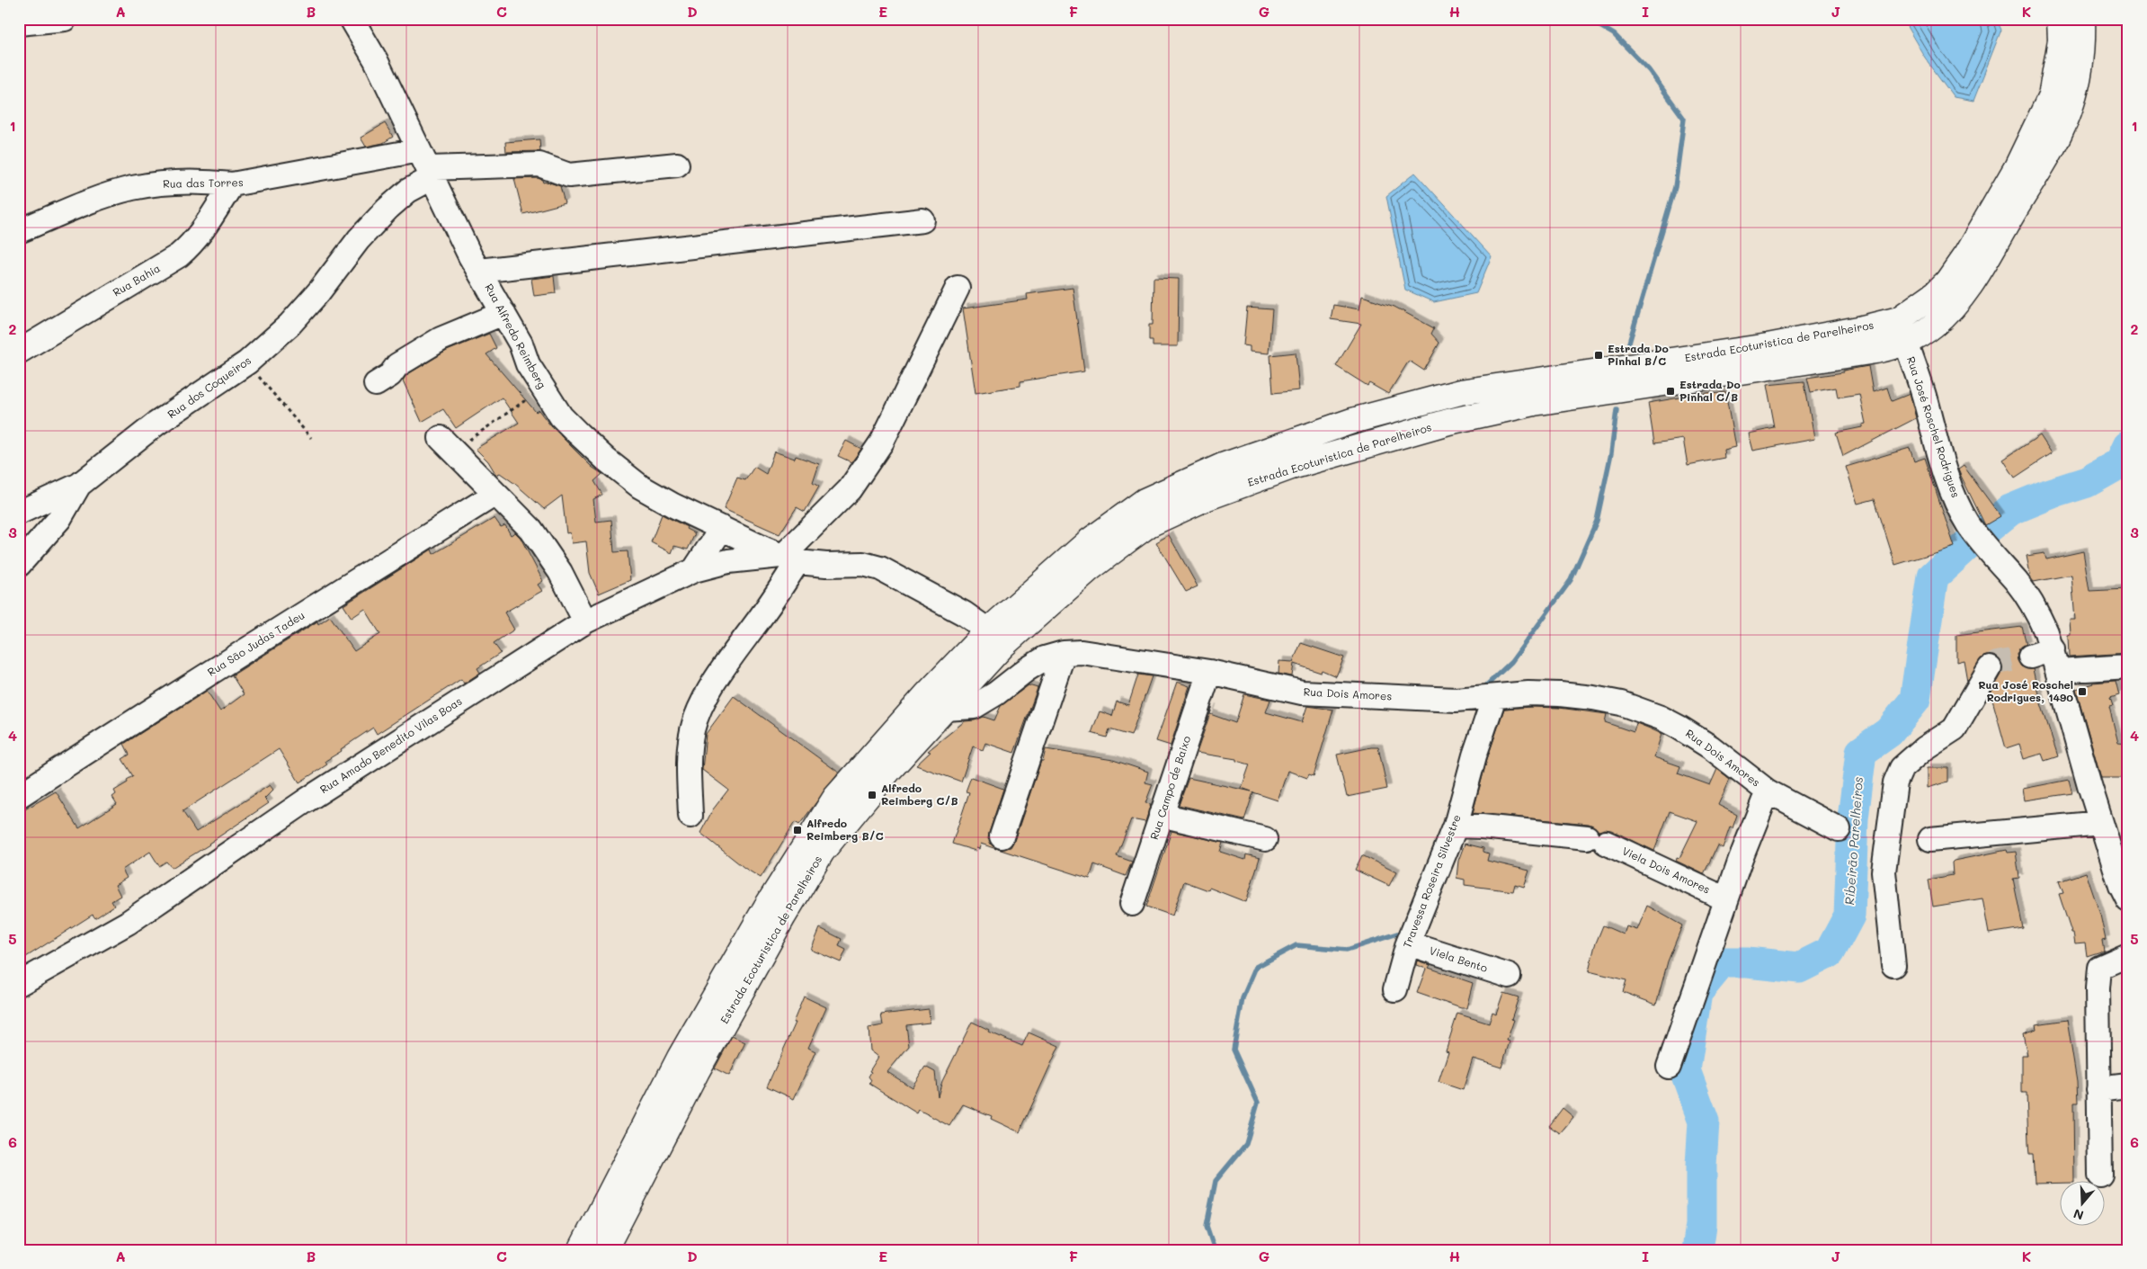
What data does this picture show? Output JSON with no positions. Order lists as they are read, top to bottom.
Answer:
{
  "streets": {
    "main road": ["Estrada Ecoturistica de Parelheiros"],
    "street": [
      "Rua das Torres",
      "Rua Bahia",
      "Rua Alfredo Reimberg",
      "Rua dos Coqueiros",
      "Rua José Roschel Rodrigues",
      "Rua São Judas Tadeu",
      "Rua Dois Amores",
      "Rua Amado Benedito Vilas Boas",
      "Rua Campo de Baixo",
      "Viela Dois Amores",
      "Travessa Roseira Silvestre",
      "Viela Bento"
    ]
  },
  "crossings": [
    ["Rua das Torres", "Rua Bahia"],
    ["Rua das Torres", "Rua Alfredo Reimberg"],
    ["Rua das Torres", "Rua dos Coqueiros"],
    ["Rua Alfredo Reimberg", "Rua dos Coqueiros"],
    ["Rua Alfredo Reimberg", "Rua Amado Benedito Vilas Boas"],
    ["Estrada Ecoturistica de Parelheiros", "Rua José Roschel Rodrigues"],
    ["Estrada Ecoturistica de Parelheiros", "Rua Dois Amores"],
    ["Rua Dois Amores", "Rua Campo de Baixo"],
    ["Rua Dois Amores", "Viela Dois Amores"],
    ["Rua Dois Amores", "Travessa Roseira Silvestre"],
    ["Viela Dois Amores", "Travessa Roseira Silvestre"],
    ["Travessa Roseira Silvestre", "Viela Bento"]
  ],
  "water": ["Ribeirão Parelheiros"],
  "places": {
    "transit": [
      "Estrada Do Pinhal B/C",
      "Estrada Do Pinhal C/B",
      "Rua José Roschel Rodrigues, 1490",
      "Alfredo Reimberg C/B",
      "Alfredo Reimberg B/C"
    ]
  },
  "north": "bottom",
  "grid": {
    "columns": [
      "A",
      "B",
      "C",
      "D",
      "E",
      "F",
      "G",
      "H",
      "I",
      "J",
      "K"
    ],
    "rows": [
      "1",
      "2",
      "3",
      "4",
      "5",
      "6"
    ]
  }
}
